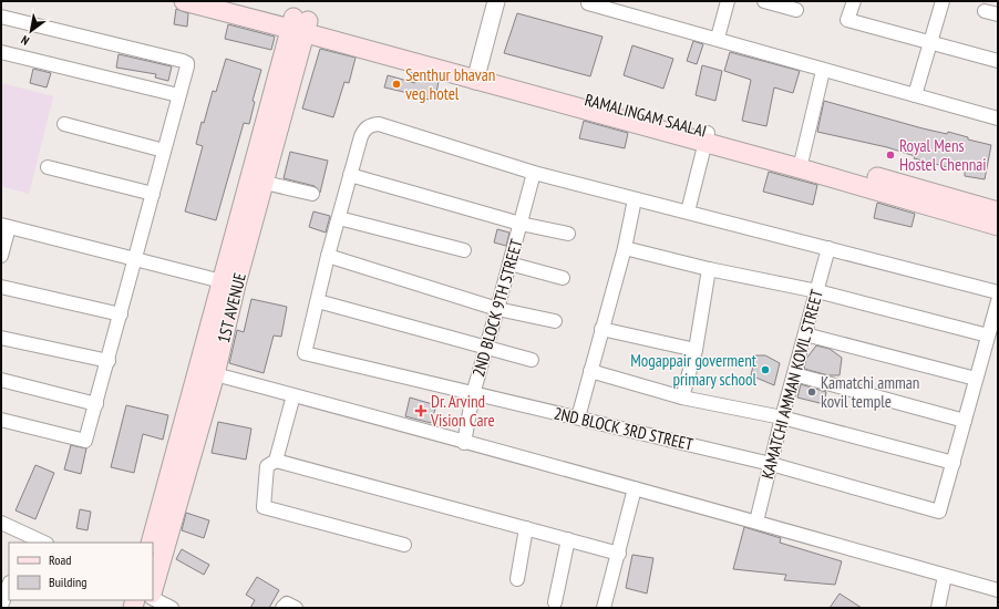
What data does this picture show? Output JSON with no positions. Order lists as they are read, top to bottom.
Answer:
{
  "streets": {
    "main road": ["1ST AVENUE"],
    "street": ["2ND BLOCK 9TH STREET", "KAMATCHI AMMAN KOVIL STREET", "2ND BLOCK 3RD STREET"]
  },
  "crossings": [
    ["2ND BLOCK 9TH STREET", "2ND BLOCK 3RD STREET"],
    ["KAMATCHI AMMAN KOVIL STREET", "2ND BLOCK 3RD STREET"]
  ],
  "places": {
    "other": [
      "Senthur bhavan veg hotel",
      "Royal Mens Hostel Chennai",
      "Mogappair goverment primary school",
      "Kamatchi amman kovil temple"
    ],
    "health": ["Dr. Arvind Vision Care"]
  },
  "legend": ["Road", "Building"],
  "north": "bottom left"
}
